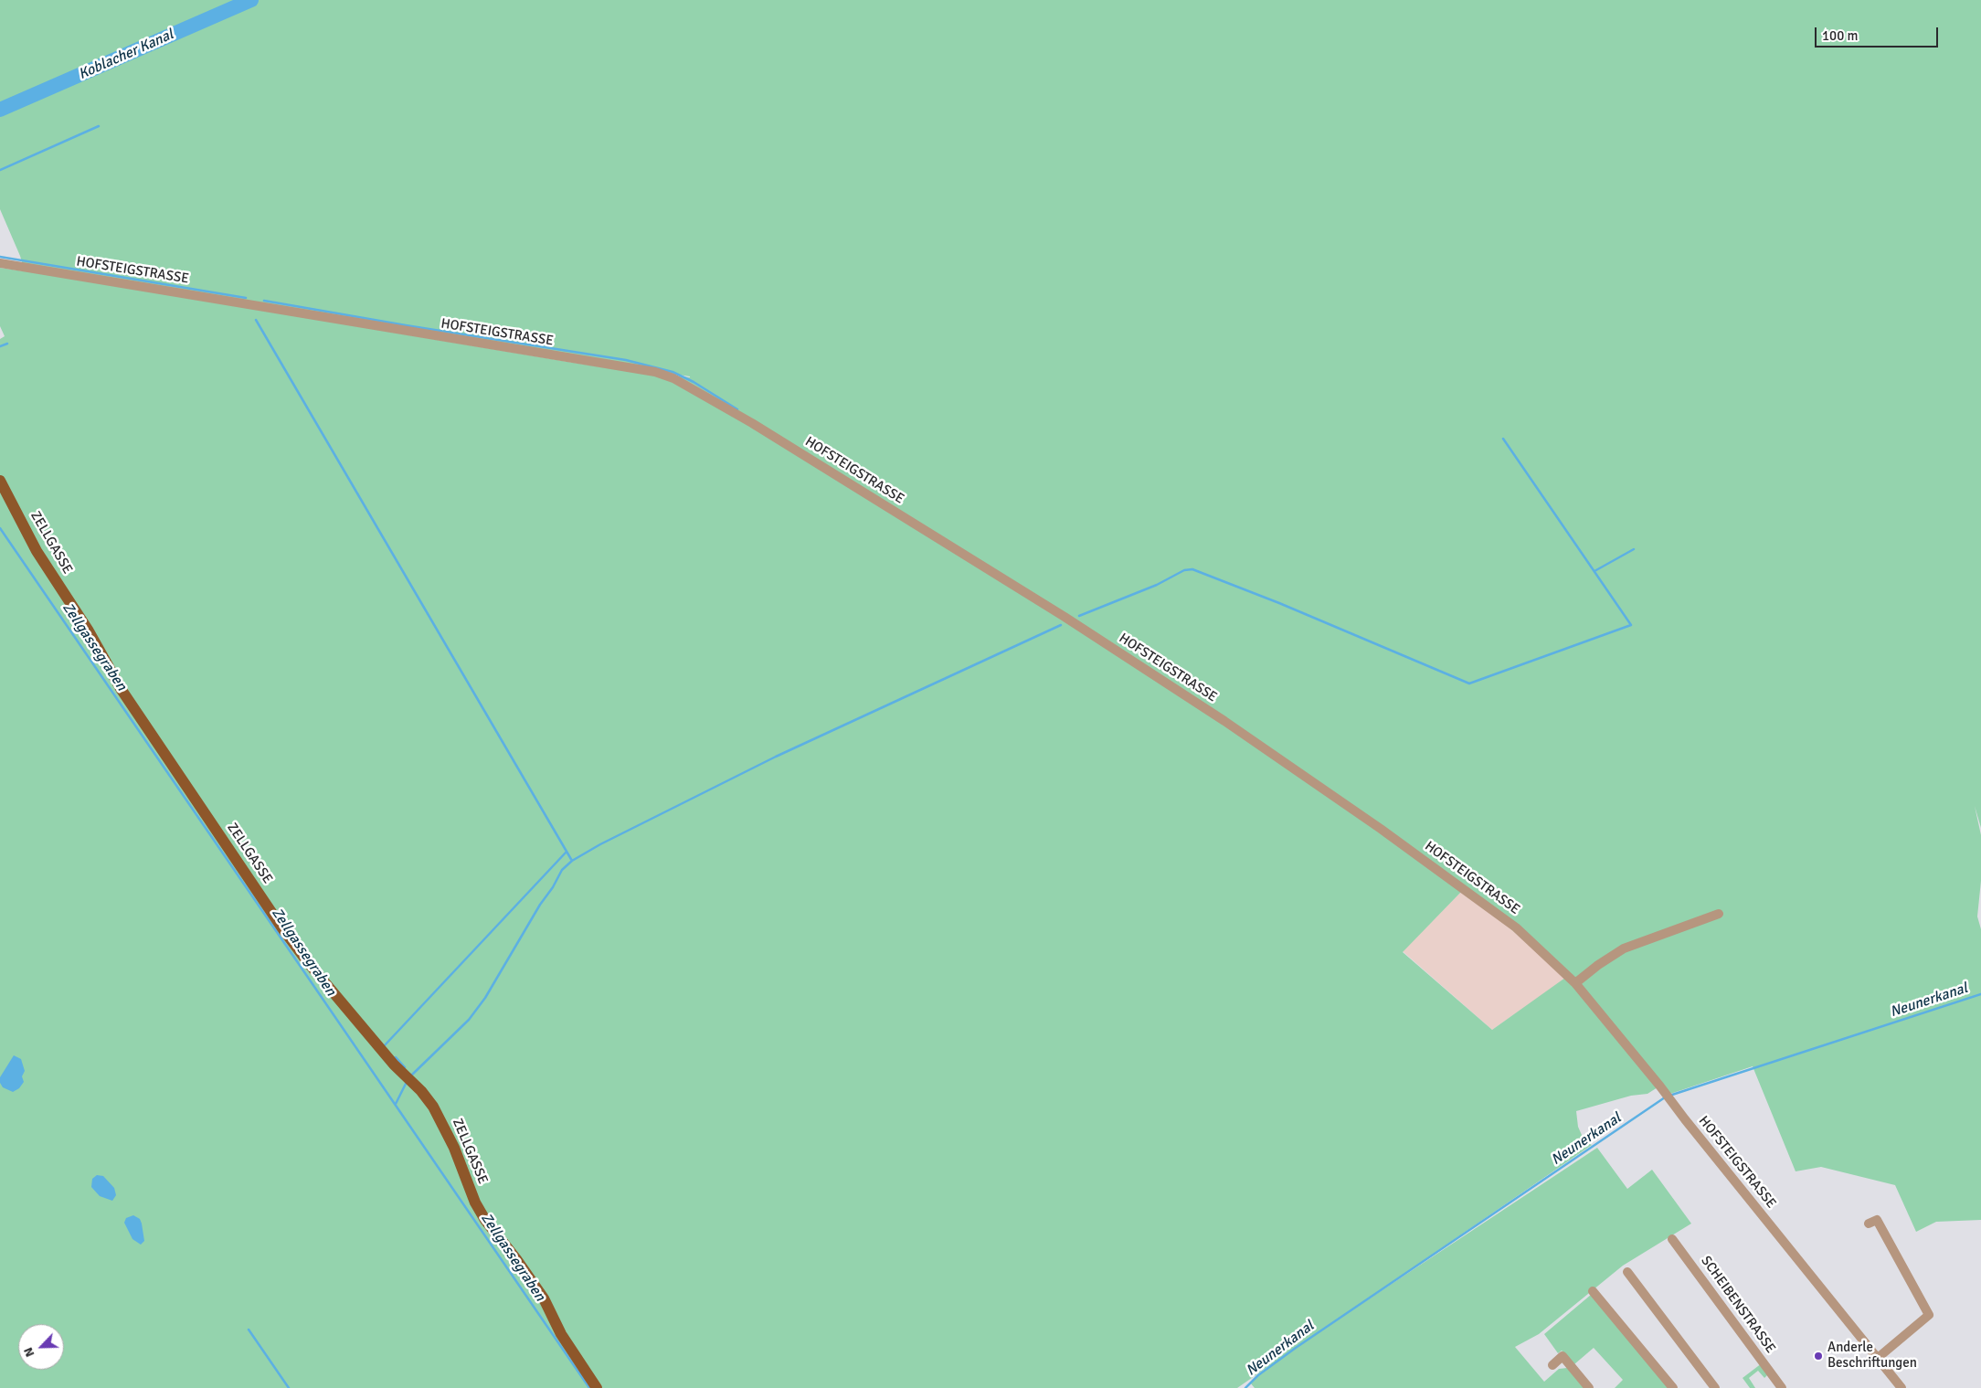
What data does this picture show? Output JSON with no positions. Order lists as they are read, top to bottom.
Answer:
{
  "streets": {
    "main road": ["ZELLGASSE"],
    "street": ["HOFSTEIGSTRASSE", "SCHEIBENSTRASSE"]
  },
  "water": ["Koblacher Kanal", "Zellgassegraben", "Neunerkanal"],
  "places": ["Anderle Beschriftungen"],
  "scale_bar": "100 m",
  "north": "bottom left"
}
